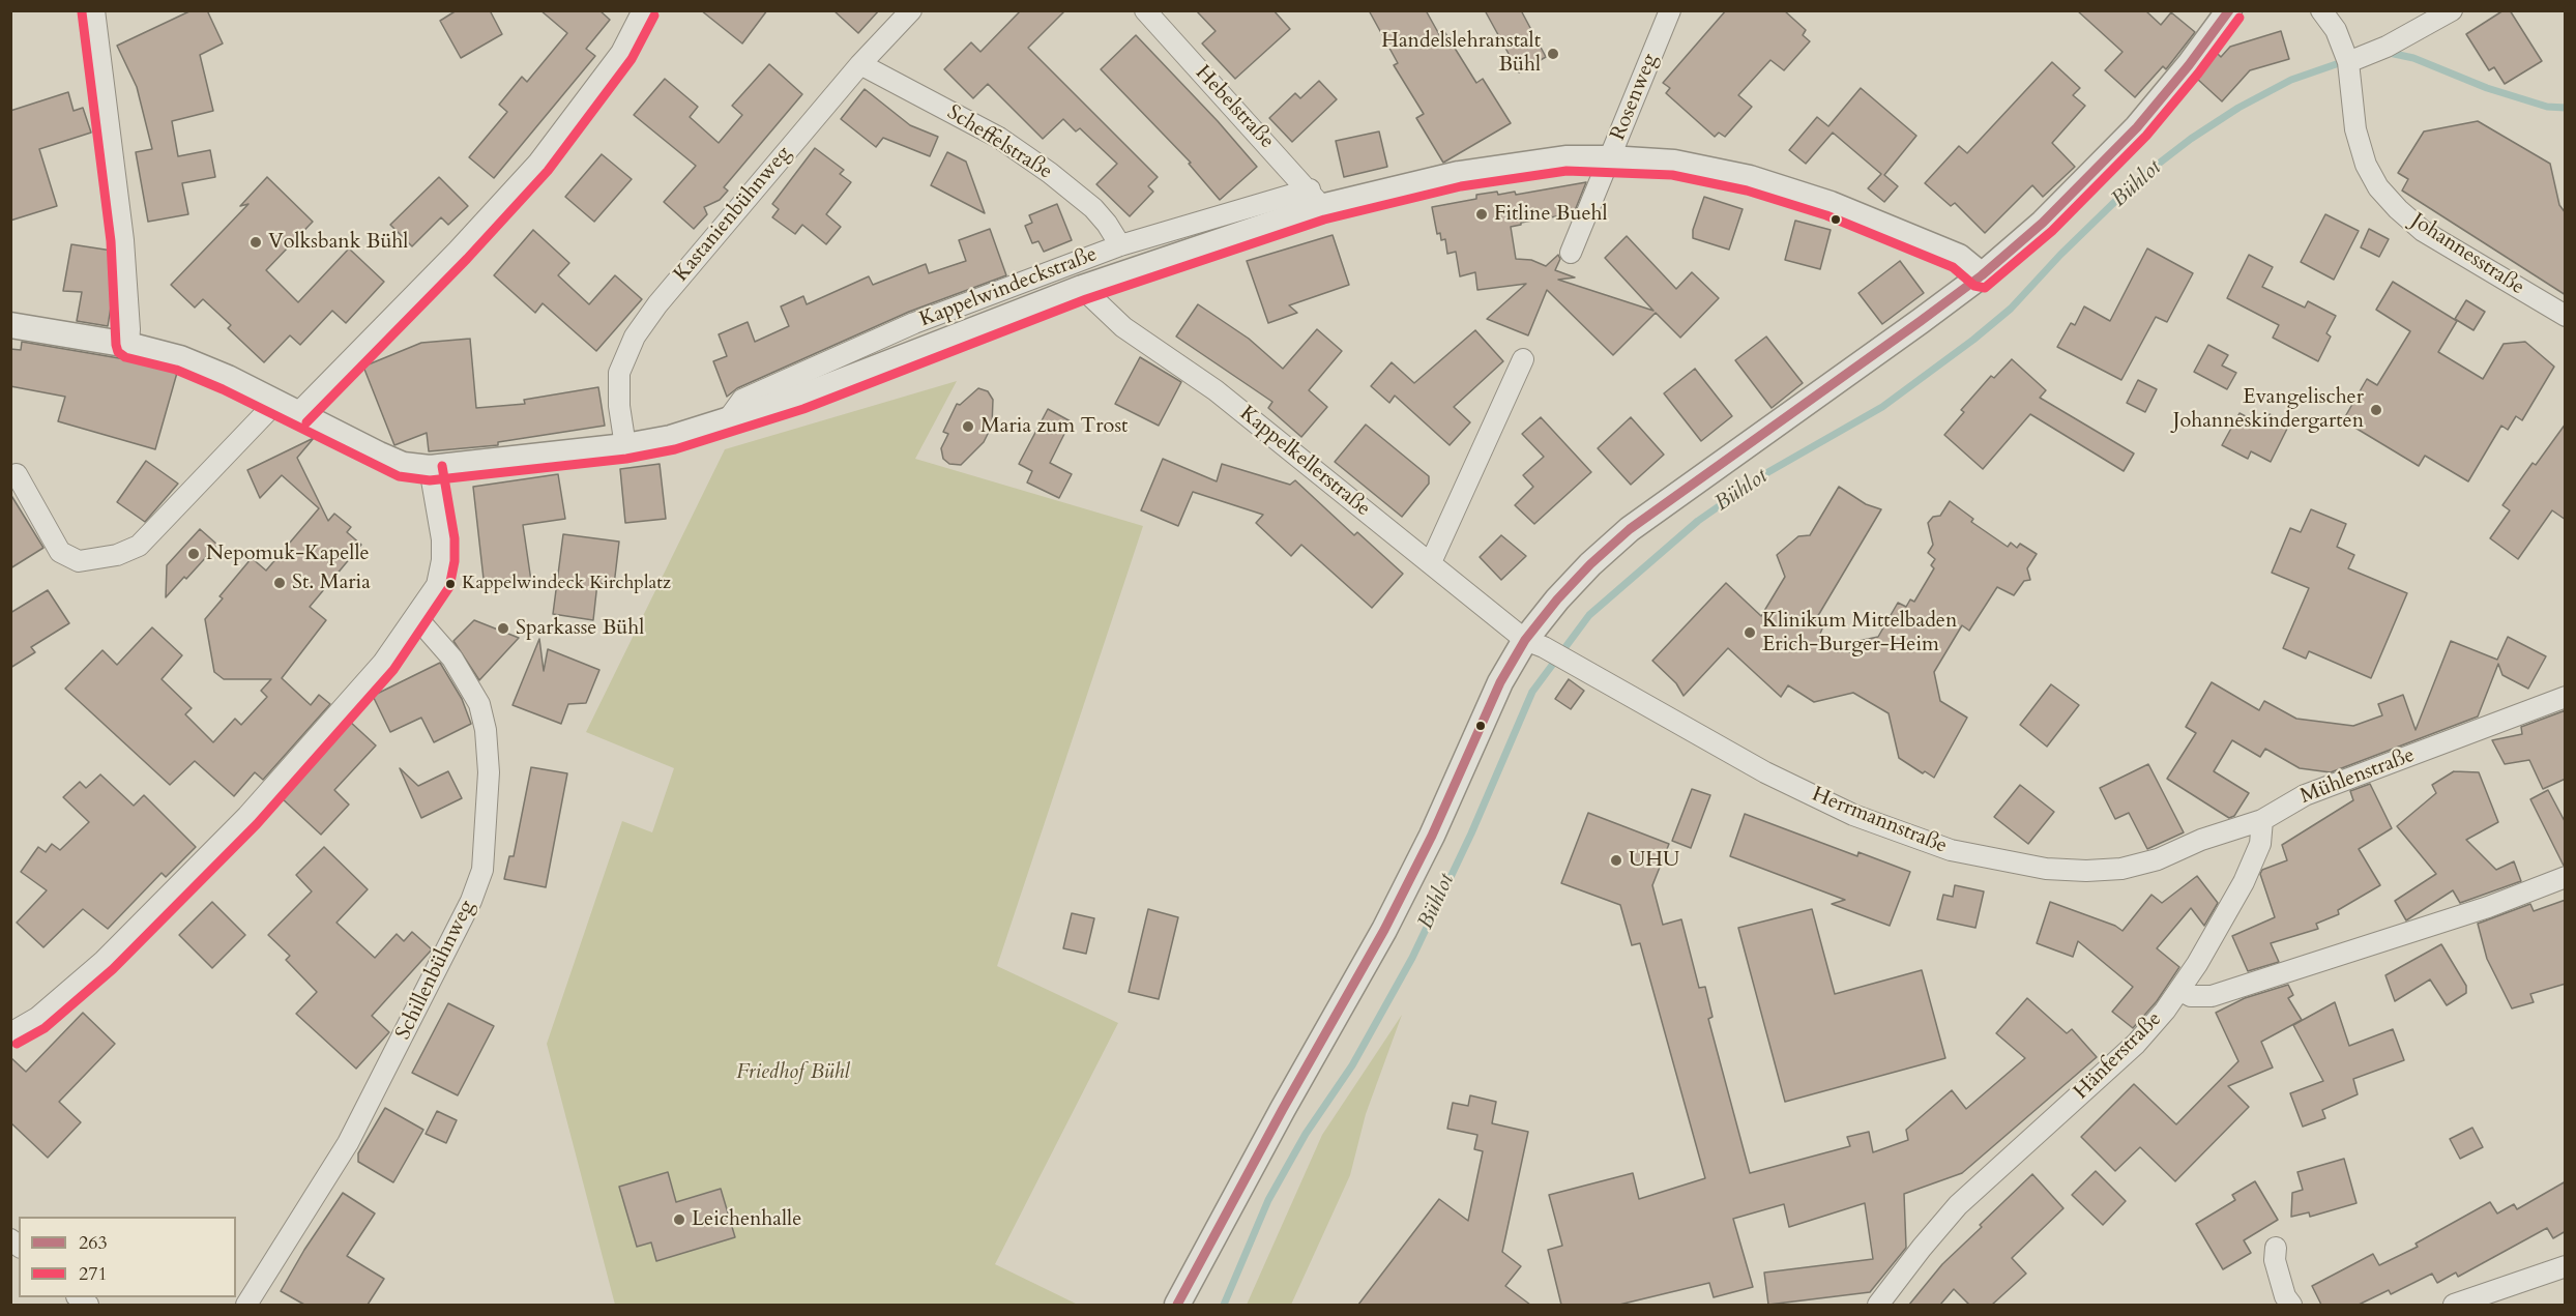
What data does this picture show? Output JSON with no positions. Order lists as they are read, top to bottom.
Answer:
{
  "streets": {
    "street": [
      "Rosenweg",
      "Hebelstraße",
      "Scheffelstraße",
      "Kastanienbühnweg",
      "Johannesstraße",
      "Kappelwindeckstraße",
      "Kappelkellerstraße",
      "Mühlenstraße",
      "Herrmannstraße",
      "Schillenbühnweg",
      "Hänferstraße"
    ]
  },
  "crossings": [
    ["Rosenweg", "Kappelwindeckstraße"],
    ["Hebelstraße", "Kappelwindeckstraße"],
    ["Scheffelstraße", "Kastanienbühnweg"],
    ["Scheffelstraße", "Kappelwindeckstraße"],
    ["Kastanienbühnweg", "Kappelwindeckstraße"],
    ["Kappelwindeckstraße", "Kappelkellerstraße"],
    ["Kappelkellerstraße", "Herrmannstraße"],
    ["Mühlenstraße", "Herrmannstraße"]
  ],
  "water": ["Bühlot"],
  "parks": ["Friedhof Bühl"],
  "places": [
    "Handelslehranstalt Bühl",
    "Fitline Buehl",
    "Volksbank Bühl",
    "Evangelischer Johanneskindergarten",
    "Maria zum Trost",
    "Nepomuk-Kapelle",
    "St. Maria",
    "Kappelwindeck Kirchplatz",
    "Sparkasse Bühl",
    "Klinikum Mittelbaden Erich-Burger-Heim",
    "UHU",
    "Leichenhalle"
  ],
  "lines": ["transit line 263", "transit line 271"],
  "legend": ["263", "271"]
}
